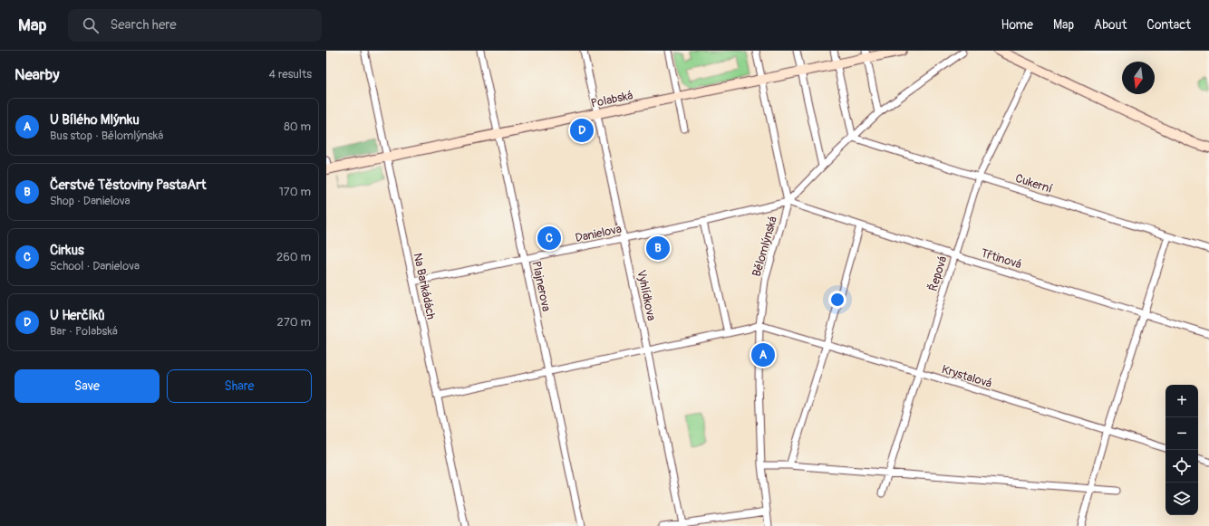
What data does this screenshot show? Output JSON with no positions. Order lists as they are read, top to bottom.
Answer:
{
  "streets": {
    "street": [
      "Polabská",
      "Cukerní",
      "Danielova",
      "Bělomlýnská",
      "Třtinová",
      "Řepová",
      "Na Barikádách",
      "Plajnerova",
      "Vyhlídkova",
      "Krystalová"
    ]
  },
  "crossings": [
    ["Polabská", "Na Barikádách"],
    ["Polabská", "Plajnerova"],
    ["Polabská", "Vyhlídkova"],
    ["Cukerní", "Bělomlýnská"],
    ["Cukerní", "Řepová"],
    ["Danielova", "Bělomlýnská"],
    ["Danielova", "Třtinová"],
    ["Danielova", "Na Barikádách"],
    ["Danielova", "Plajnerova"],
    ["Danielova", "Vyhlídkova"],
    ["Bělomlýnská", "Třtinová"],
    ["Bělomlýnská", "Krystalová"],
    ["Třtinová", "Řepová"],
    ["Řepová", "Krystalová"]
  ],
  "north": "bottom",
  "page": {
    "header": "Map",
    "search": "Search here",
    "nav": [
      "Home",
      "Map",
      "About",
      "Contact"
    ],
    "heading": ["Nearby", "4 results"],
    "list": [
      {
        "mark": "A",
        "name": "U Bílého Mlýnku",
        "note": "Bus stop · Bělomlýnská",
        "value": "80 m"
      },
      {
        "mark": "B",
        "name": "Čerstvé Těstoviny PastaArt",
        "note": "Shop · Danielova",
        "value": "170 m"
      },
      {
        "mark": "C",
        "name": "Cirkus",
        "note": "School · Danielova",
        "value": "260 m"
      },
      {
        "mark": "D",
        "name": "U Herčíků",
        "note": "Bar · Polabská",
        "value": "270 m"
      }
    ],
    "pins": [
      "D",
      "C",
      "B",
      "A"
    ],
    "buttons": ["Save", "Share"],
    "map_buttons": ["+", "−"]
  }
}
